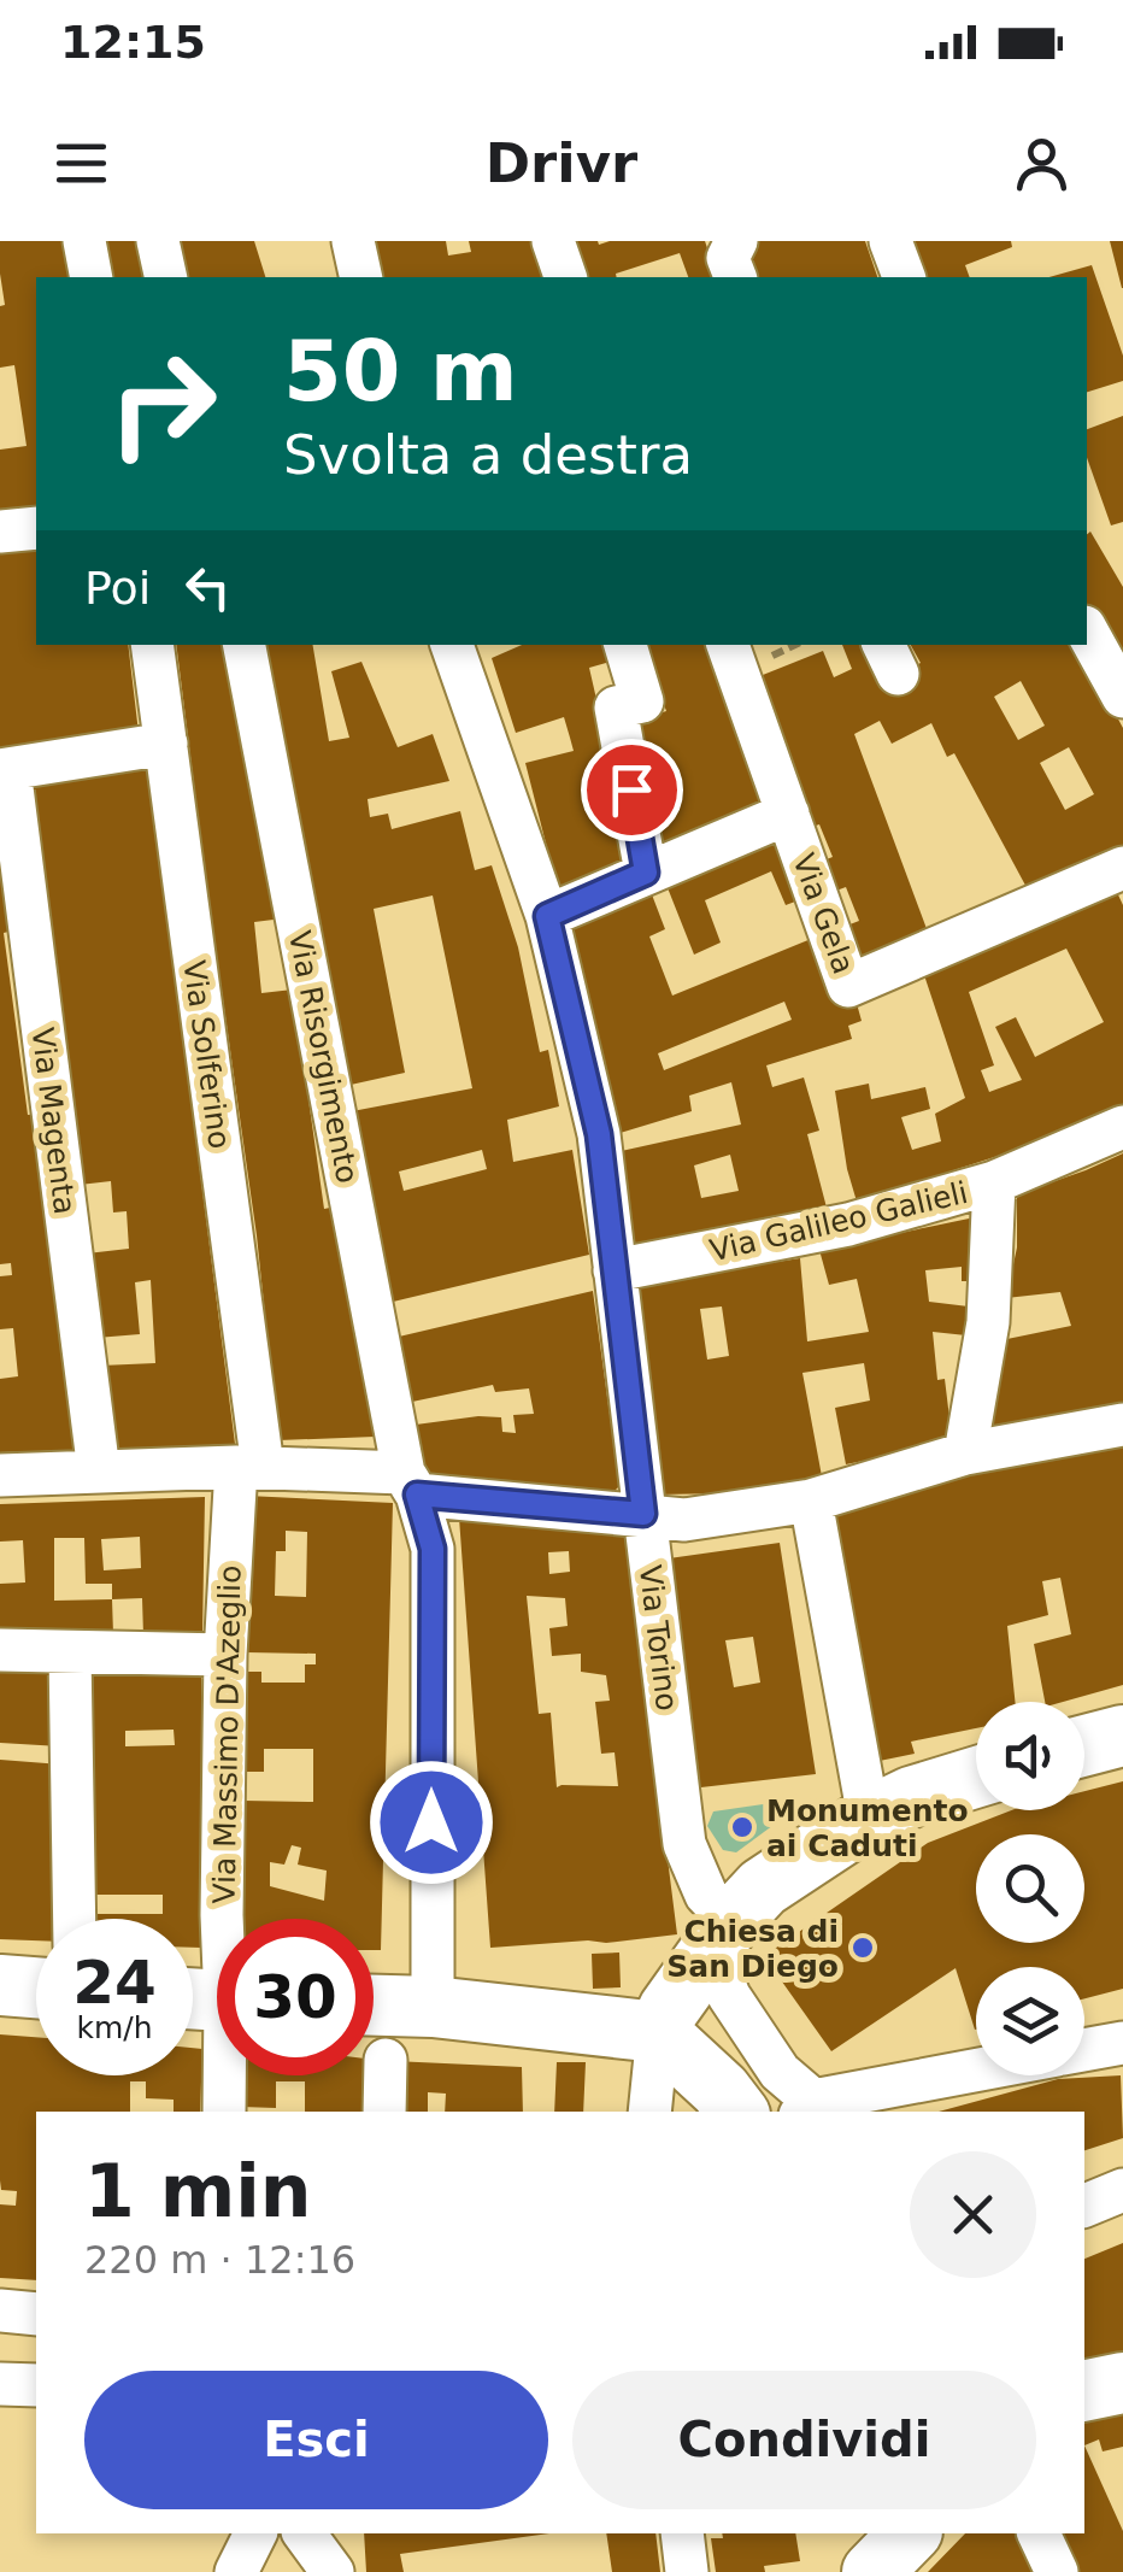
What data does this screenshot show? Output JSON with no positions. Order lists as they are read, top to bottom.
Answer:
{
  "streets": {
    "street": [
      "Via Gela",
      "Via Solferino",
      "Via Risorgimento",
      "Via Magenta",
      "Via Galileo Galieli",
      "Via Torino",
      "Via Massimo D'Azeglio"
    ]
  },
  "crossings": [
    ["Via Solferino", "Via Massimo D'Azeglio"],
    ["Via Galileo Galieli", "Via Torino"]
  ],
  "places": ["Monumento ai Caduti", "Chiesa di San Diego"],
  "page": {
    "status": "12:15",
    "header": "Drivr",
    "turn": ["50 m", "Svolta a destra"],
    "then": "Poi",
    "speed": "24 km/h",
    "limit": "30",
    "heading": ["1 min", "220 m · 12:16"],
    "buttons": ["Esci", "Condividi"]
  }
}
